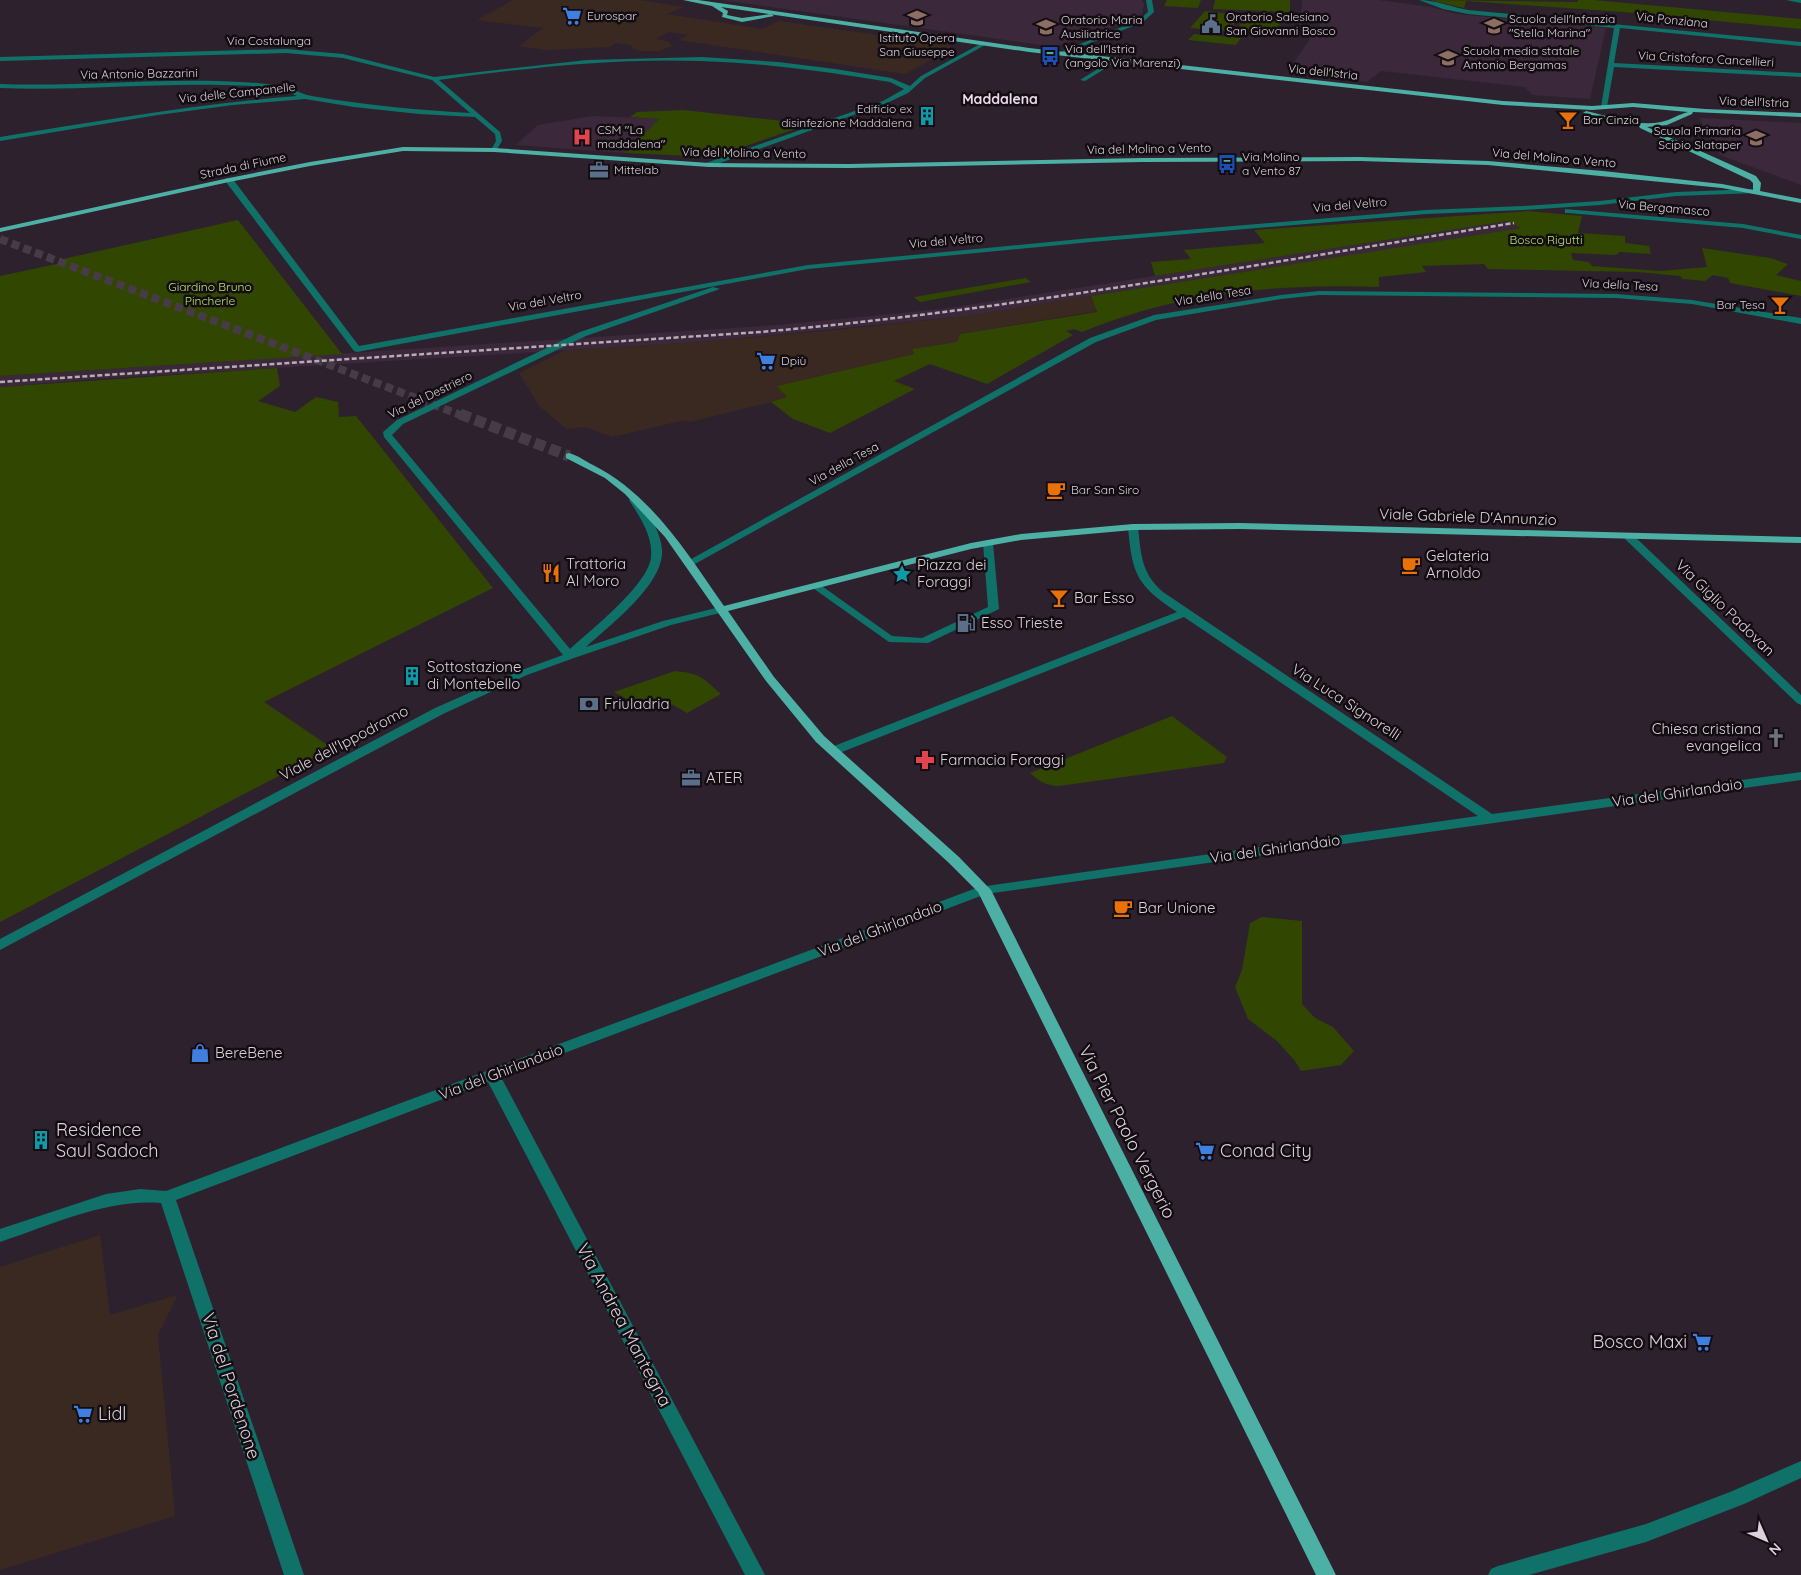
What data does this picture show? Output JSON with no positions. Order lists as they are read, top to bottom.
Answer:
{
  "streets": {
    "main road": [
      "Via dell'Istria",
      "Via del Molino a Vento",
      "Strada di Fiume",
      "Viale Gabriele D'Annunzio",
      "Via Pier Paolo Vergerio"
    ],
    "street": [
      "Via Ponziana",
      "Via Costalunga",
      "Via Cristoforo Cancellieri",
      "Via Antonio Bazzarini",
      "Via delle Campanelle",
      "Via del Veltro",
      "Via Bergamasco",
      "Via della Tesa",
      "Via del Destriero",
      "Via Giglio Padovan",
      "Via Luca Signorelli",
      "Viale dell'Ippodromo",
      "Via del Ghirlandaio",
      "Via Andrea Mantegna",
      "Via del Pordenone"
    ]
  },
  "crossings": [
    ["Via Costalunga", "Via delle Campanelle"],
    ["Via Costalunga", "Via del Molino a Vento"],
    ["Via Costalunga", "Strada di Fiume"],
    ["Via Antonio Bazzarini", "Via delle Campanelle"],
    ["Via del Molino a Vento", "Strada di Fiume"],
    ["Via del Molino a Vento", "Via del Veltro"],
    ["Strada di Fiume", "Via del Veltro"],
    ["Via del Veltro", "Via Bergamasco"],
    ["Via del Veltro", "Via del Destriero"],
    ["Via del Destriero", "Viale dell'Ippodromo"],
    ["Viale Gabriele D'Annunzio", "Via Giglio Padovan"],
    ["Via Luca Signorelli", "Via del Ghirlandaio"],
    ["Via del Ghirlandaio", "Via Pier Paolo Vergerio"],
    ["Via del Ghirlandaio", "Via Andrea Mantegna"],
    ["Via del Ghirlandaio", "Via del Pordenone"]
  ],
  "districts": ["Maddalena"],
  "parks": ["Bosco Rigutti", "Giardino Bruno Pincherle"],
  "places": {
    "supermarket": [
      "Eurospar",
      "Dpiù",
      "Conad City",
      "Bosco Maxi",
      "Lidl"
    ],
    "school or university": [
      "Istituto Opera San Giuseppe",
      "Scuola dell'Infanzia \"Stella Marina\"",
      "Oratorio Maria Ausiliatrice",
      "Scuola media statale Antonio Bergamas",
      "Scuola Primaria Scipio Slataper"
    ],
    "public building": ["Oratorio Salesiano San Giovanni Bosco"],
    "bus stop": ["Via dell'Istria (angolo Via Marenzi)", "Via Molino a Vento 87"],
    "building": ["Edificio ex disinfezione Maddalena", "Sottostazione di Montebello", "Residence Saul Sadoch"],
    "bar": ["Bar Cinzia", "Bar Tesa", "Bar Esso"],
    "hospital": ["CSM \"La maddalena\""],
    "office": ["Mittelab", "ATER"],
    "cafe": ["Bar San Siro", "Gelateria Arnoldo", "Bar Unione"],
    "restaurant": ["Trattoria Al Moro"],
    "place": ["Piazza dei Foraggi"],
    "fuel station": ["Esso Trieste"],
    "bank": ["Friuladria"],
    "church": ["Chiesa cristiana evangelica"],
    "pharmacy": ["Farmacia Foraggi"],
    "shop": ["BereBene"]
  },
  "north": "bottom right"
}
